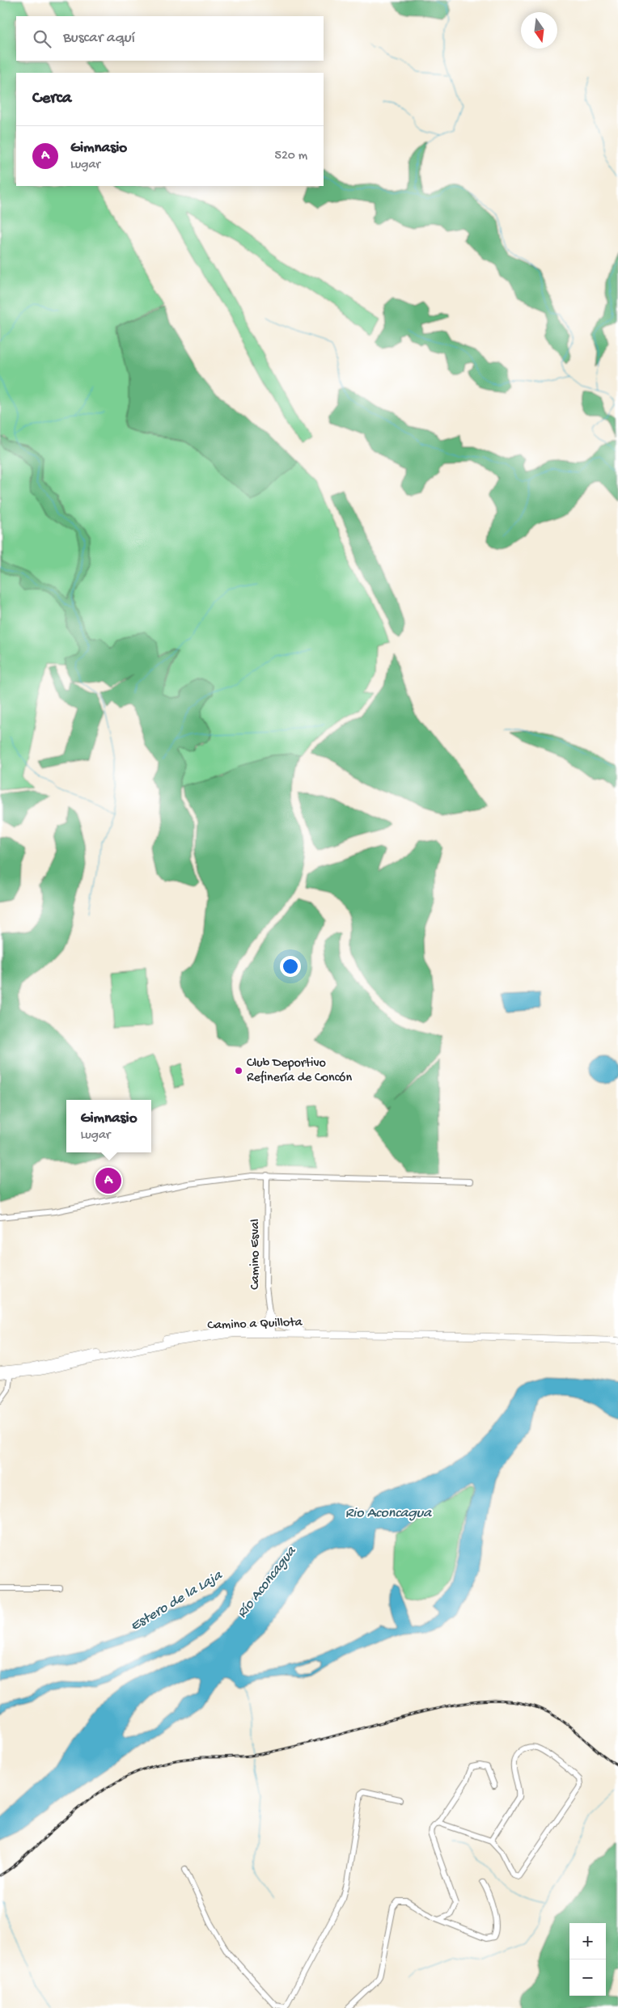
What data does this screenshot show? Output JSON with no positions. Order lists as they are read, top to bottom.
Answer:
{
  "streets": {
    "main road": ["Camino a Quillota"],
    "street": ["Camino Esval"]
  },
  "crossings": [
    ["Camino Esval", "Camino a Quillota"]
  ],
  "water": ["Rio Aconcagua", "Río Aconcagua", "Estero de la Laja"],
  "places": ["Club Deportivo Refinería de Concón"],
  "north": "bottom",
  "page": {
    "search": "Buscar aquí",
    "heading": "Cerca",
    "list": [
      {
        "mark": "A",
        "name": "Gimnasio",
        "note": "Lugar",
        "value": "520 m"
      }
    ],
    "popup": ["Gimnasio", "Lugar"],
    "pins": "A",
    "map_buttons": ["+", "−"]
  }
}
